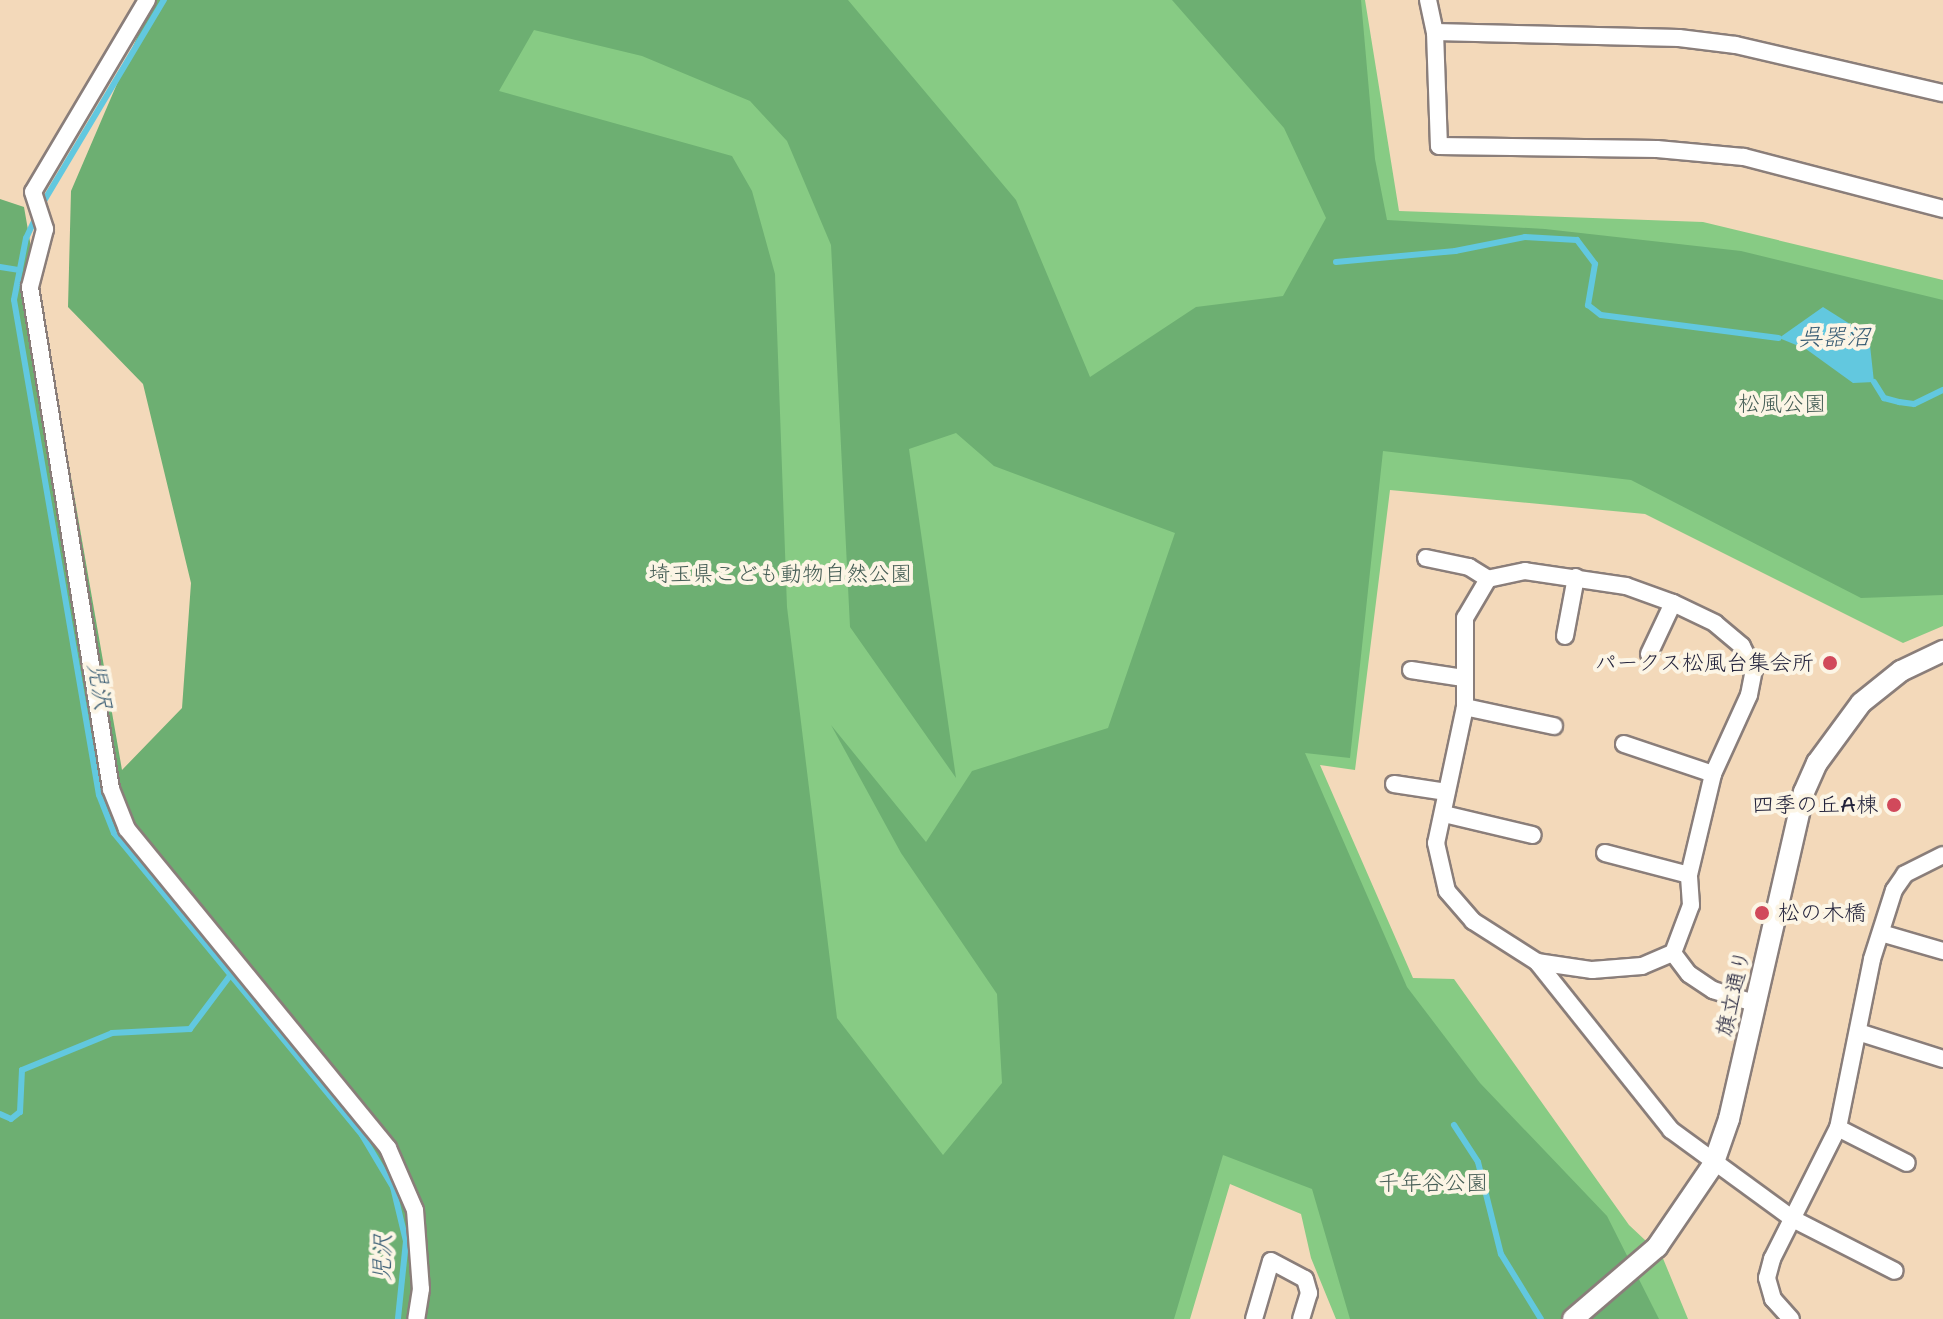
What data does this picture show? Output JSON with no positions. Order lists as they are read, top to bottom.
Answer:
{
  "streets": {
    "street": ["旗立通り"]
  },
  "water": ["呉器沼", "児沢"],
  "parks": ["松風公園", "埼玉県こども動物自然公園", "千年谷公園"],
  "places": ["パークス松風台集会所", "四季の丘A棟", "松の木橋"]
}
